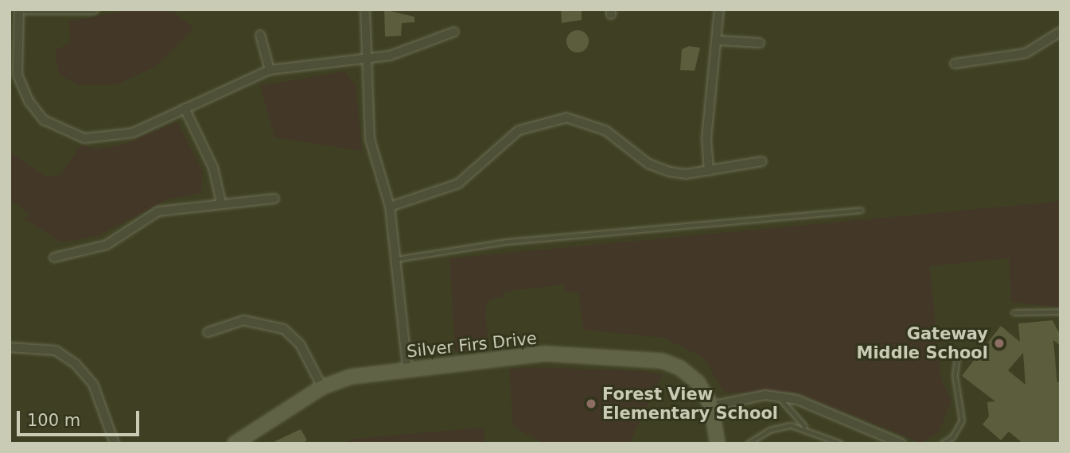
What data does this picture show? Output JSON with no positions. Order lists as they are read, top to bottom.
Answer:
{
  "streets": {
    "street": ["Silver Firs Drive"]
  },
  "places": ["Gateway Middle School", "Forest View Elementary School"],
  "scale_bar": "100 m"
}
